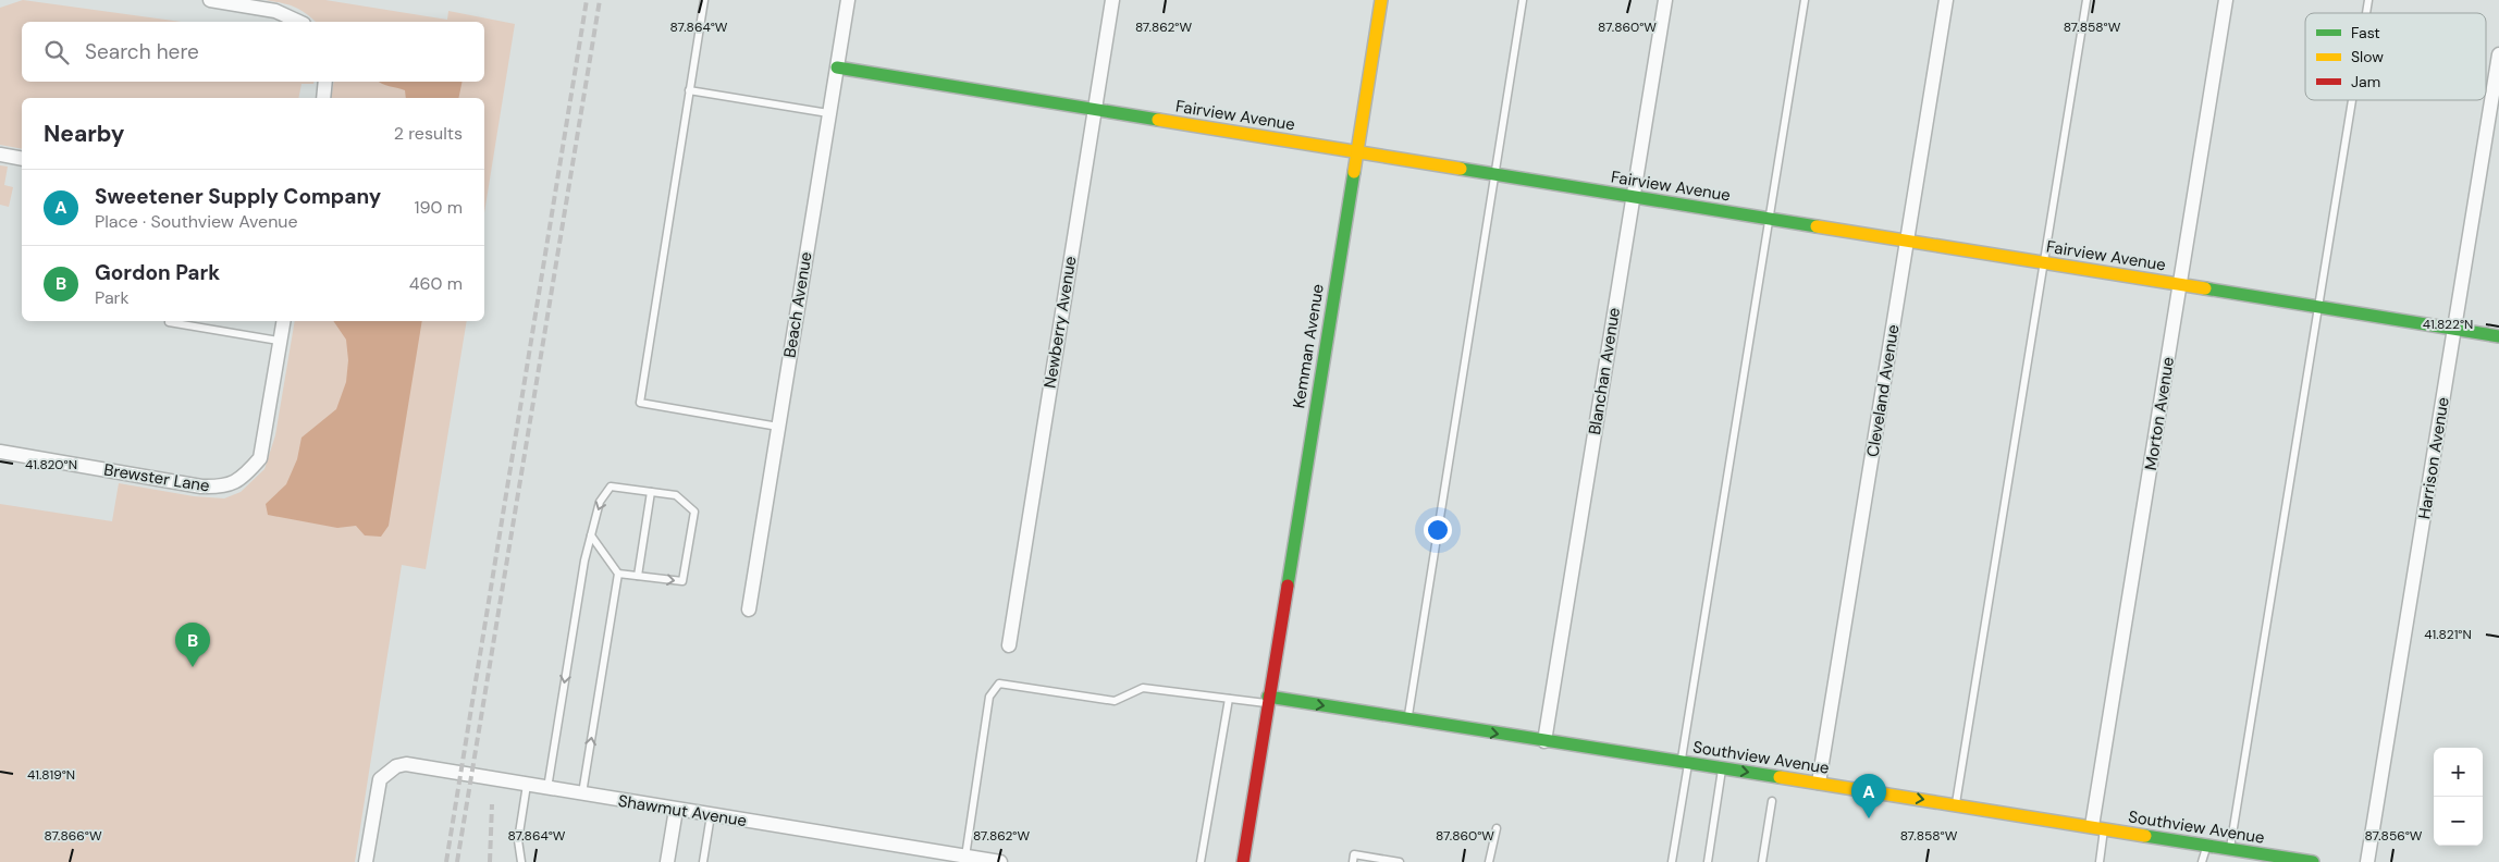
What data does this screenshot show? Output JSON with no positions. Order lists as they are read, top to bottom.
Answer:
{
  "streets": {
    "street": [
      "Fairview Avenue",
      "Beach Avenue",
      "Newberry Avenue",
      "Kemman Avenue",
      "Blanchan Avenue",
      "Cleveland Avenue",
      "Morton Avenue",
      "Harrison Avenue",
      "Brewster Lane",
      "Southview Avenue",
      "Shawmut Avenue"
    ]
  },
  "crossings": [
    ["Fairview Avenue", "Beach Avenue"],
    ["Fairview Avenue", "Newberry Avenue"],
    ["Fairview Avenue", "Kemman Avenue"],
    ["Fairview Avenue", "Blanchan Avenue"],
    ["Fairview Avenue", "Cleveland Avenue"],
    ["Fairview Avenue", "Morton Avenue"],
    ["Fairview Avenue", "Harrison Avenue"],
    ["Kemman Avenue", "Southview Avenue"],
    ["Blanchan Avenue", "Southview Avenue"],
    ["Cleveland Avenue", "Southview Avenue"],
    ["Morton Avenue", "Southview Avenue"]
  ],
  "one_way": ["Southview Avenue"],
  "legend": ["Fast", "Slow", "Jam"],
  "page": {
    "search": "Search here",
    "heading": ["Nearby", "2 results"],
    "list": [
      {
        "mark": "A",
        "name": "Sweetener Supply Company",
        "note": "Place · Southview Avenue",
        "value": "190 m"
      },
      {
        "mark": "B",
        "name": "Gordon Park",
        "note": "Park",
        "value": "460 m"
      }
    ],
    "pins": ["B", "A"],
    "map_buttons": ["+", "−"]
  },
  "coordinates": [
    "87.864°W",
    "87.862°W",
    "87.860°W",
    "87.858°W",
    "41.822°N",
    "41.820°N",
    "41.821°N",
    "41.819°N",
    "87.866°W",
    "87.856°W"
  ]
}
